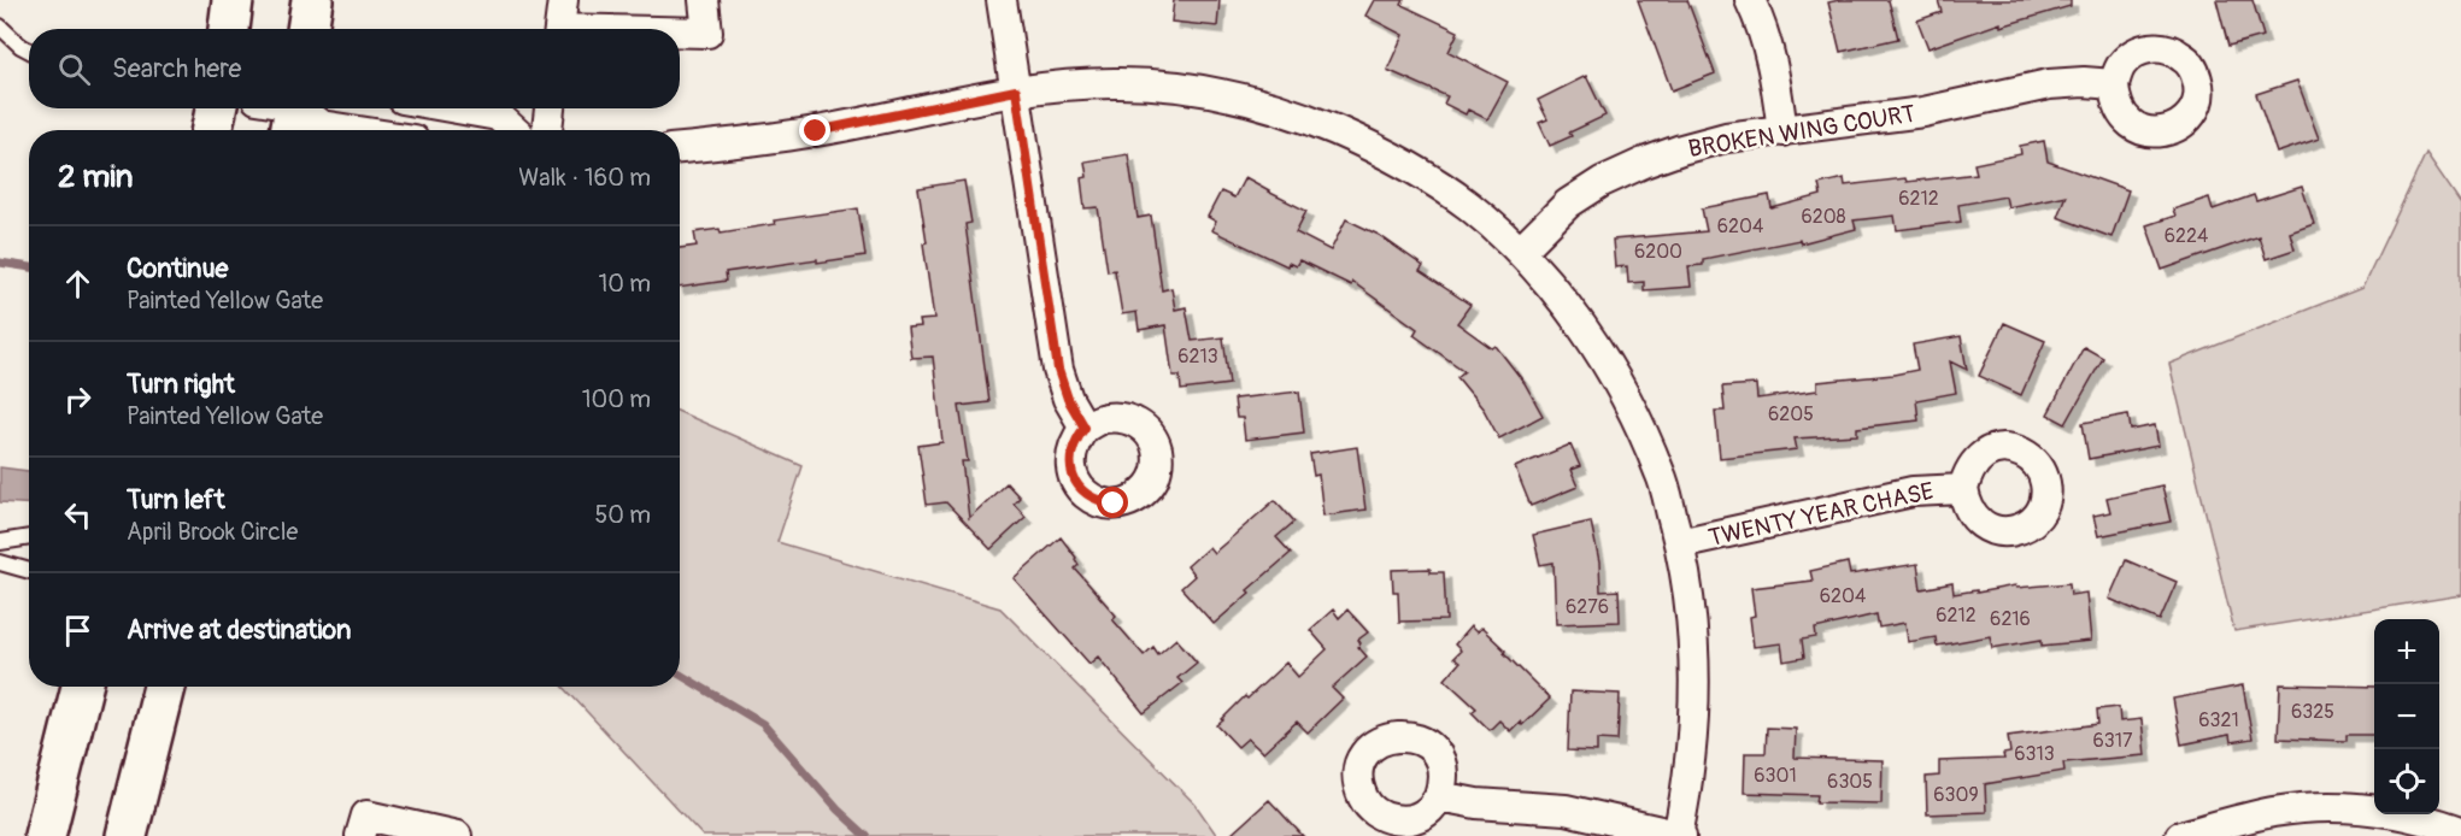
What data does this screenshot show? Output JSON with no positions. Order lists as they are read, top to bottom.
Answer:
{
  "streets": {
    "street": ["BROKEN WING COURT", "TWENTY YEAR CHASE"]
  },
  "house_numbers": [
    "6212",
    "6208",
    "6204",
    "6224",
    "6200",
    "6213",
    "6205",
    "6204",
    "6276",
    "6212",
    "6216",
    "6325",
    "6321",
    "6317",
    "6313",
    "6301",
    "6305",
    "6309"
  ],
  "page": {
    "search": "Search here",
    "heading": ["2 min", "Walk · 160 m"],
    "list": [
      ["Continue", "Painted Yellow Gate", "10 m"],
      ["Turn right", "Painted Yellow Gate", "100 m"],
      ["Turn left", "April Brook Circle", "50 m"],
      "Arrive at destination"
    ],
    "map_buttons": ["+", "−"]
  }
}
